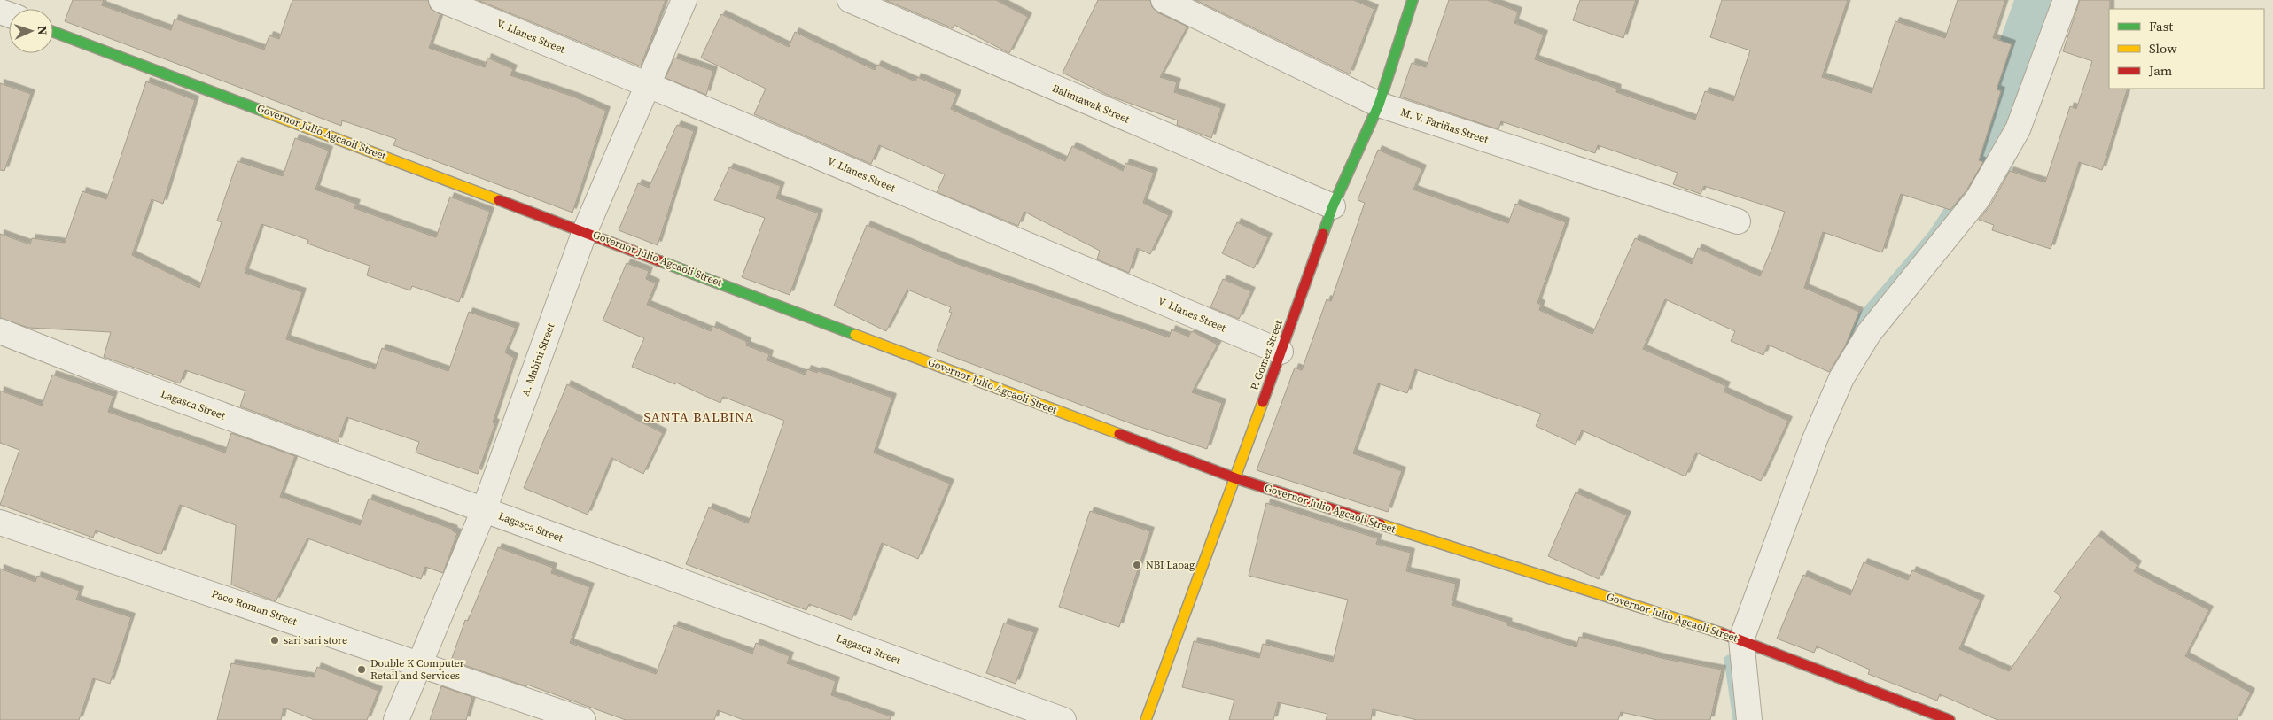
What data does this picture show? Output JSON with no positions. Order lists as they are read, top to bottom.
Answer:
{
  "streets": {
    "street": [
      "V. Llanes Street",
      "Balintawak Street",
      "M. V. Fariñas Street",
      "Governor Julio Agcaoli Street",
      "P. Gomez Street",
      "A. Mabini Street",
      "Lagasca Street",
      "Paco Roman Street"
    ]
  },
  "crossings": [
    ["V. Llanes Street", "P. Gomez Street"],
    ["V. Llanes Street", "A. Mabini Street"],
    ["Balintawak Street", "P. Gomez Street"],
    ["M. V. Fariñas Street", "P. Gomez Street"],
    ["Governor Julio Agcaoli Street", "P. Gomez Street"],
    ["Governor Julio Agcaoli Street", "A. Mabini Street"],
    ["A. Mabini Street", "Lagasca Street"],
    ["A. Mabini Street", "Paco Roman Street"]
  ],
  "districts": ["SANTA BALBINA"],
  "places": ["NBI Laoag", "sari sari store", "Double K Computer Retail and Services"],
  "legend": ["Fast", "Slow", "Jam"],
  "north": "right"
}
